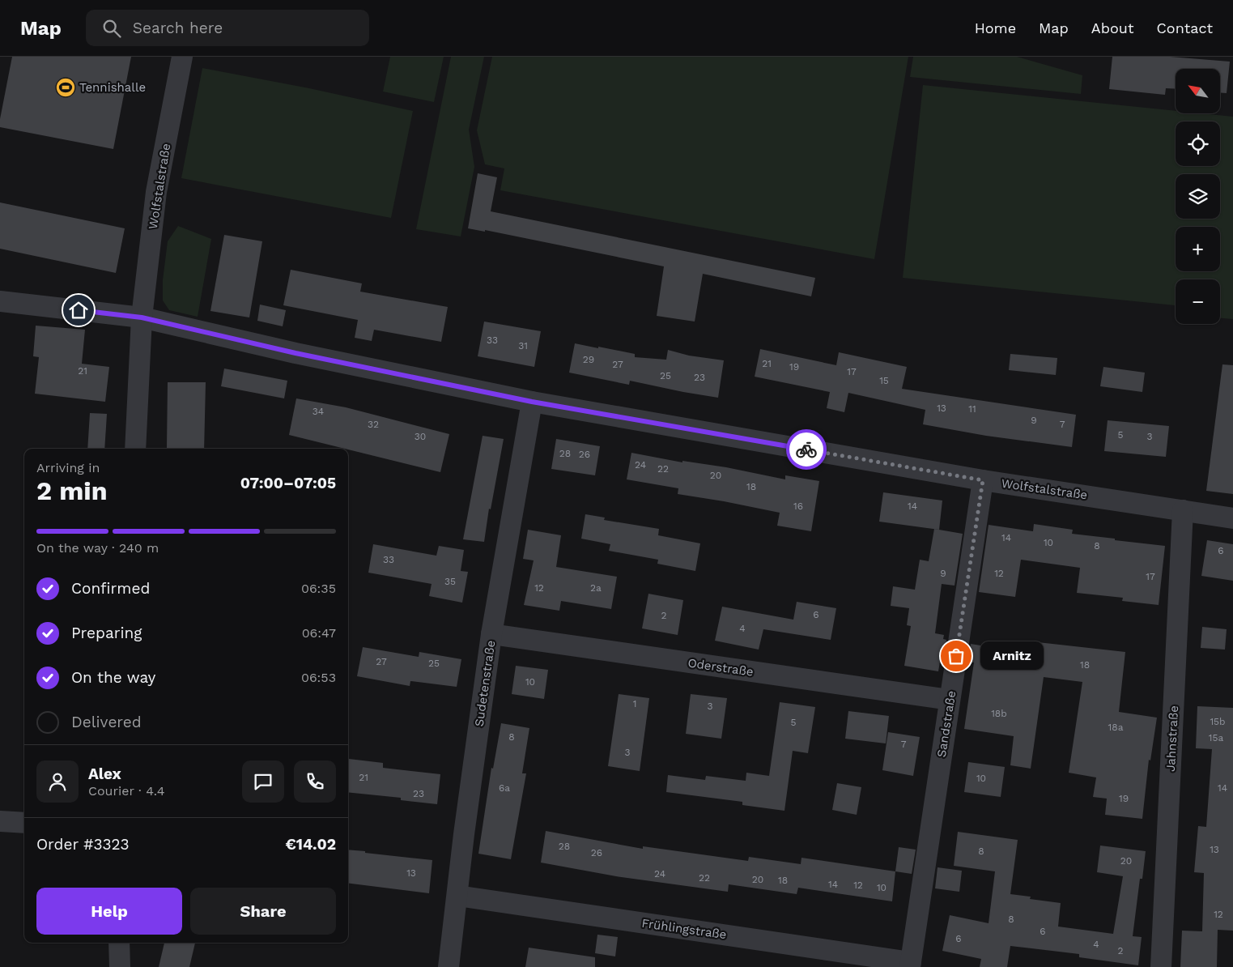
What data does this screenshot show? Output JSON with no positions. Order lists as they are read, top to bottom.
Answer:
{
  "streets": {
    "street": [
      "Wolfstalstraße",
      "Oderstraße",
      "Sudetenstraße",
      "Sandstraße",
      "Jahnstraße",
      "Frühlingstraße"
    ]
  },
  "crossings": [
    ["Wolfstalstraße", "Sudetenstraße"],
    ["Wolfstalstraße", "Sandstraße"],
    ["Wolfstalstraße", "Jahnstraße"],
    ["Oderstraße", "Sudetenstraße"],
    ["Oderstraße", "Sandstraße"],
    ["Sudetenstraße", "Frühlingstraße"],
    ["Sandstraße", "Frühlingstraße"]
  ],
  "places": {
    "sports": ["Tennishalle"],
    "other": ["Arnitz"]
  },
  "house_numbers": [
    "33",
    "31",
    "29",
    "21",
    "27",
    "19",
    "21",
    "17",
    "25",
    "23",
    "15",
    "13",
    "11",
    "34",
    "9",
    "32",
    "7",
    "5",
    "30",
    "3",
    "28",
    "26",
    "24",
    "22",
    "20",
    "18",
    "16",
    "14",
    "14",
    "10",
    "8",
    "6",
    "33",
    "9",
    "12",
    "17",
    "35",
    "12",
    "2a",
    "6",
    "2",
    "4",
    "27",
    "25",
    "18",
    "10",
    "1",
    "3",
    "18b",
    "15b",
    "5",
    "18a",
    "8",
    "15a",
    "7",
    "3",
    "21",
    "10",
    "6a",
    "14",
    "23",
    "19",
    "28",
    "13",
    "8",
    "26",
    "20",
    "13",
    "24",
    "22",
    "20",
    "18",
    "14",
    "12",
    "10",
    "12",
    "8",
    "6",
    "6",
    "4",
    "2"
  ],
  "north": "top left",
  "page": {
    "header": "Map",
    "search": "Search here",
    "nav": [
      "Home",
      "Map",
      "About",
      "Contact"
    ],
    "map_buttons": ["+", "−"],
    "heading": ["2 min", "Arriving in", "07:00–07:05"],
    "panel": [
      "Alex",
      "Courier · 4.4",
      "Order #3323",
      "€14.02"
    ],
    "bar": "On the way · 240 m",
    "list": [
      ["Confirmed", "06:35"],
      ["Preparing", "06:47"],
      ["On the way", "06:53"],
      "Delivered"
    ],
    "bubble": "Arnitz",
    "buttons": ["Help", "Share"]
  }
}
